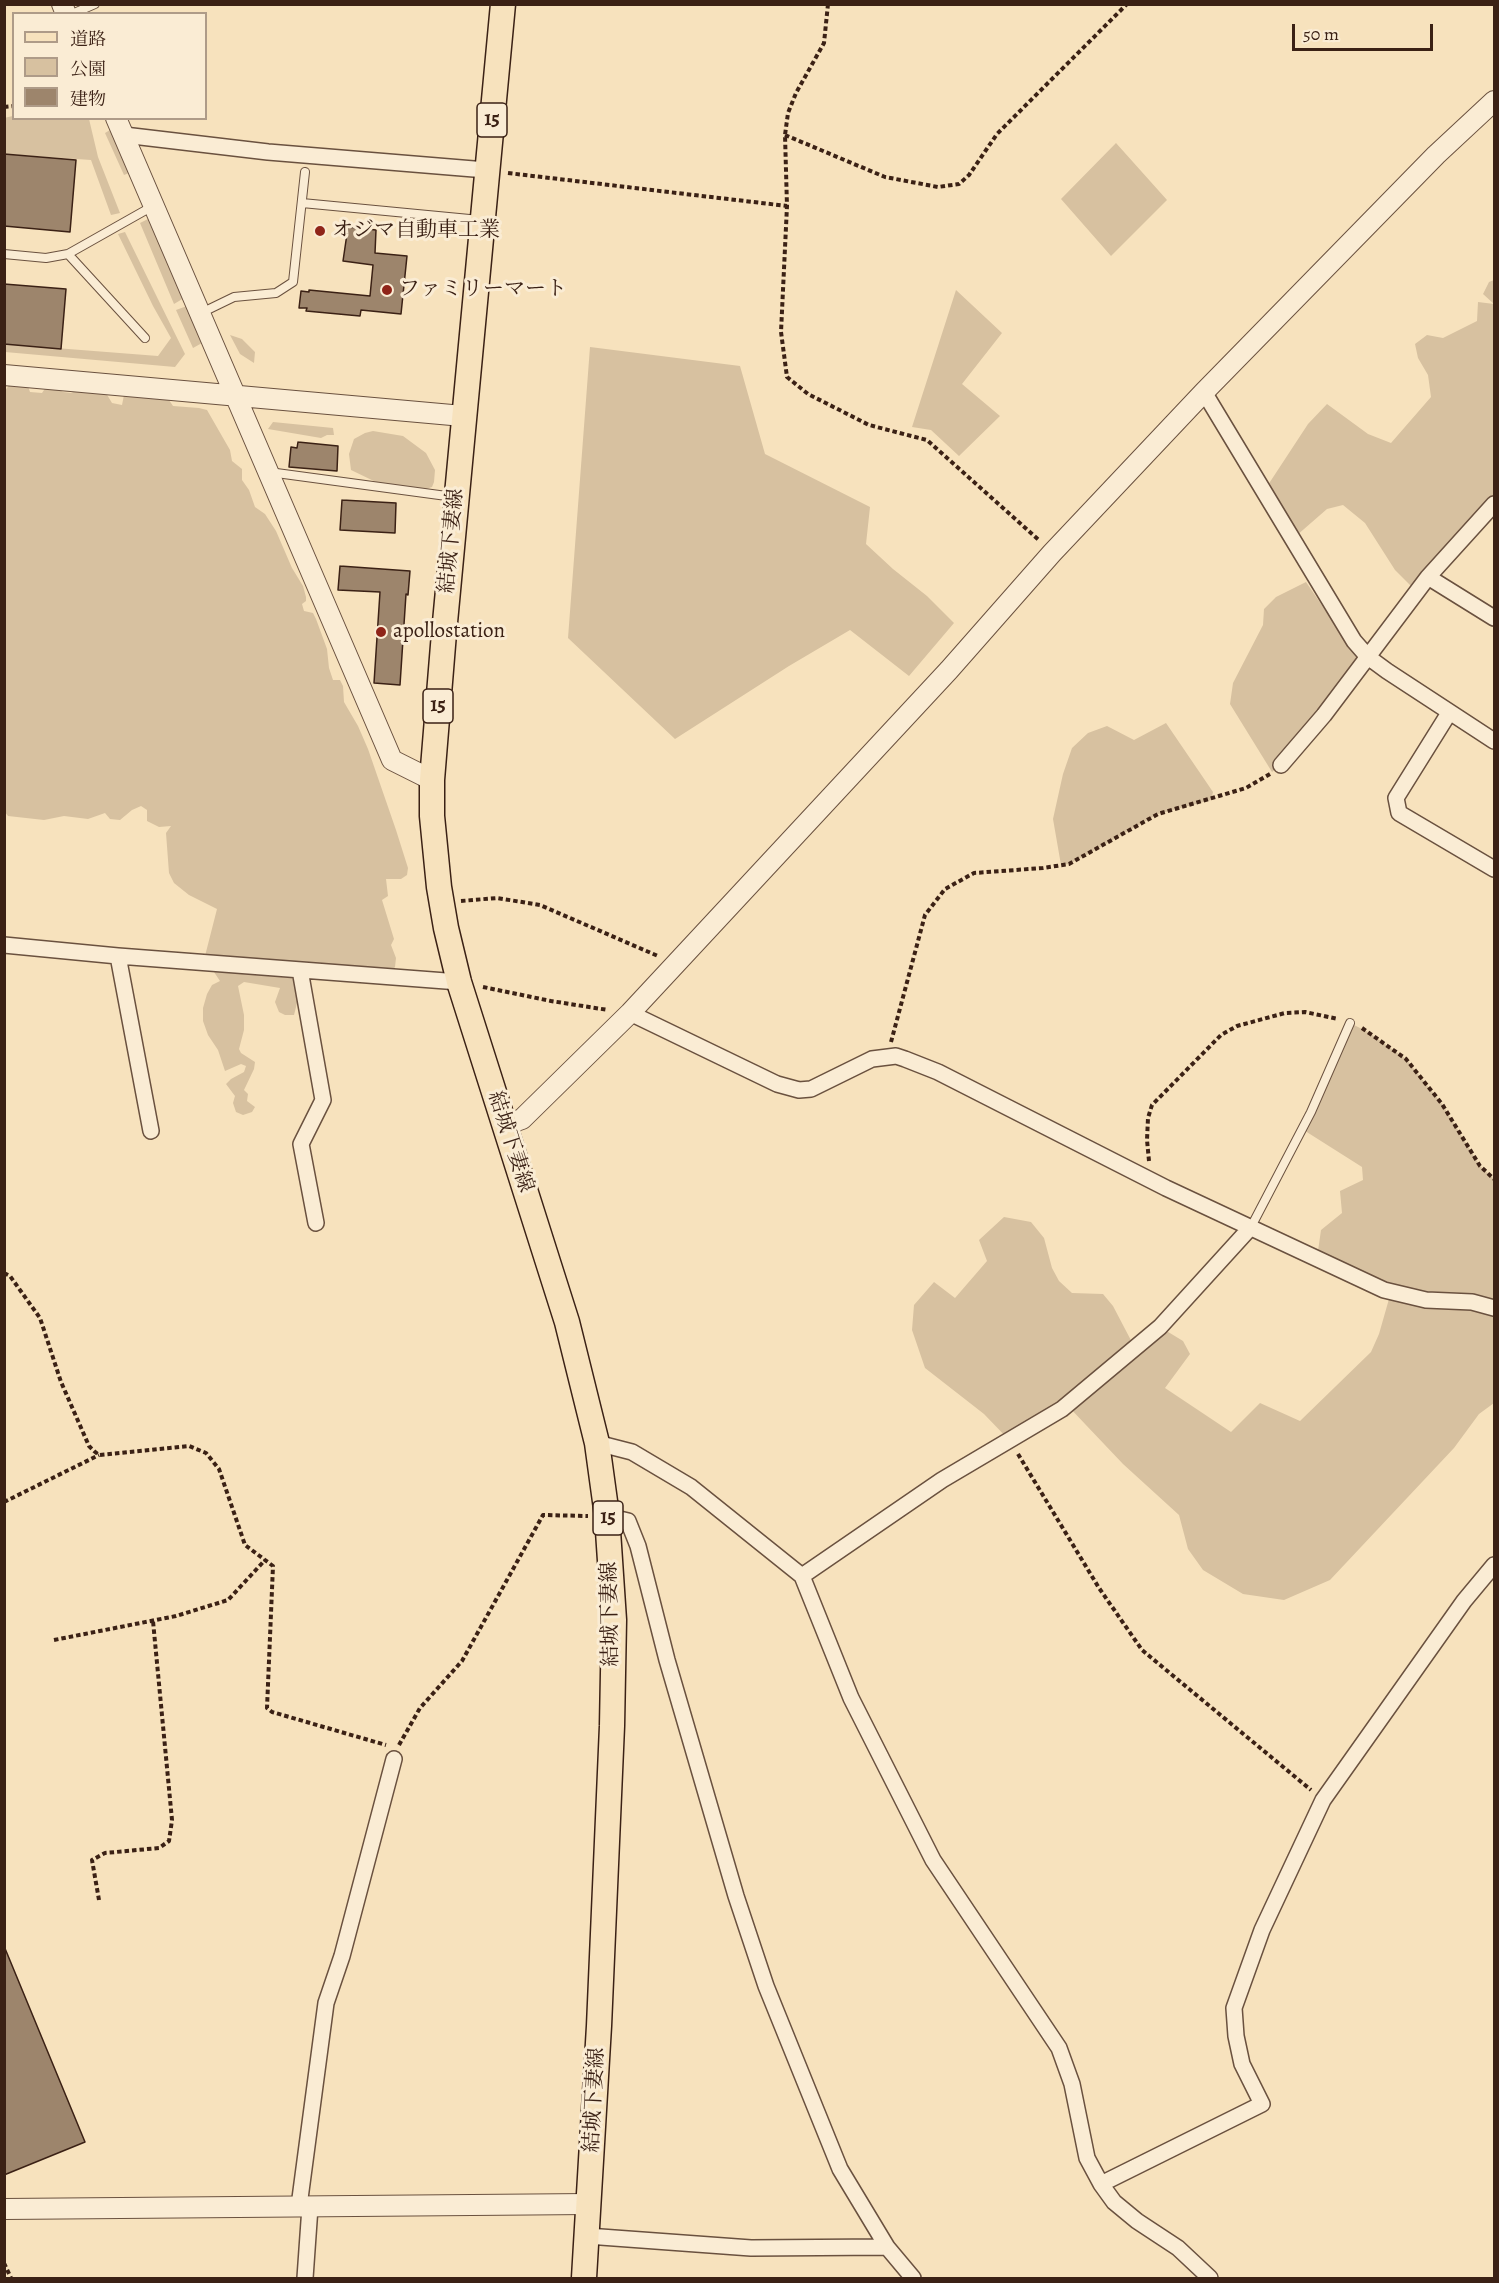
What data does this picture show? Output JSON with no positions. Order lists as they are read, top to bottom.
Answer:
{
  "streets": {
    "main road": ["15", "結城下妻線"]
  },
  "places": ["オジマ自動車工業", "ファミリーマート", "apollostation"],
  "legend": ["道路", "公園", "建物"],
  "scale_bar": "50 m"
}
